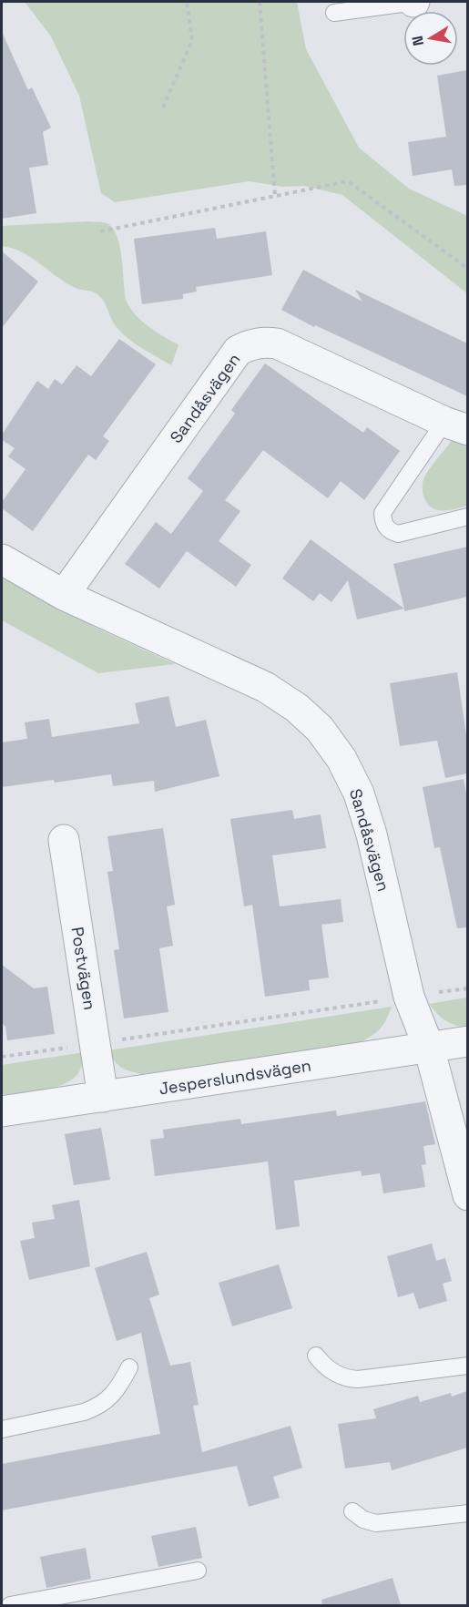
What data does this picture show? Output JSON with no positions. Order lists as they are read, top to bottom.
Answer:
{
  "streets": {
    "street": ["Sandåsvägen", "Postvägen", "Jesperslundsvägen"]
  },
  "crossings": [
    ["Sandåsvägen", "Jesperslundsvägen"],
    ["Postvägen", "Jesperslundsvägen"]
  ],
  "north": "left"
}
